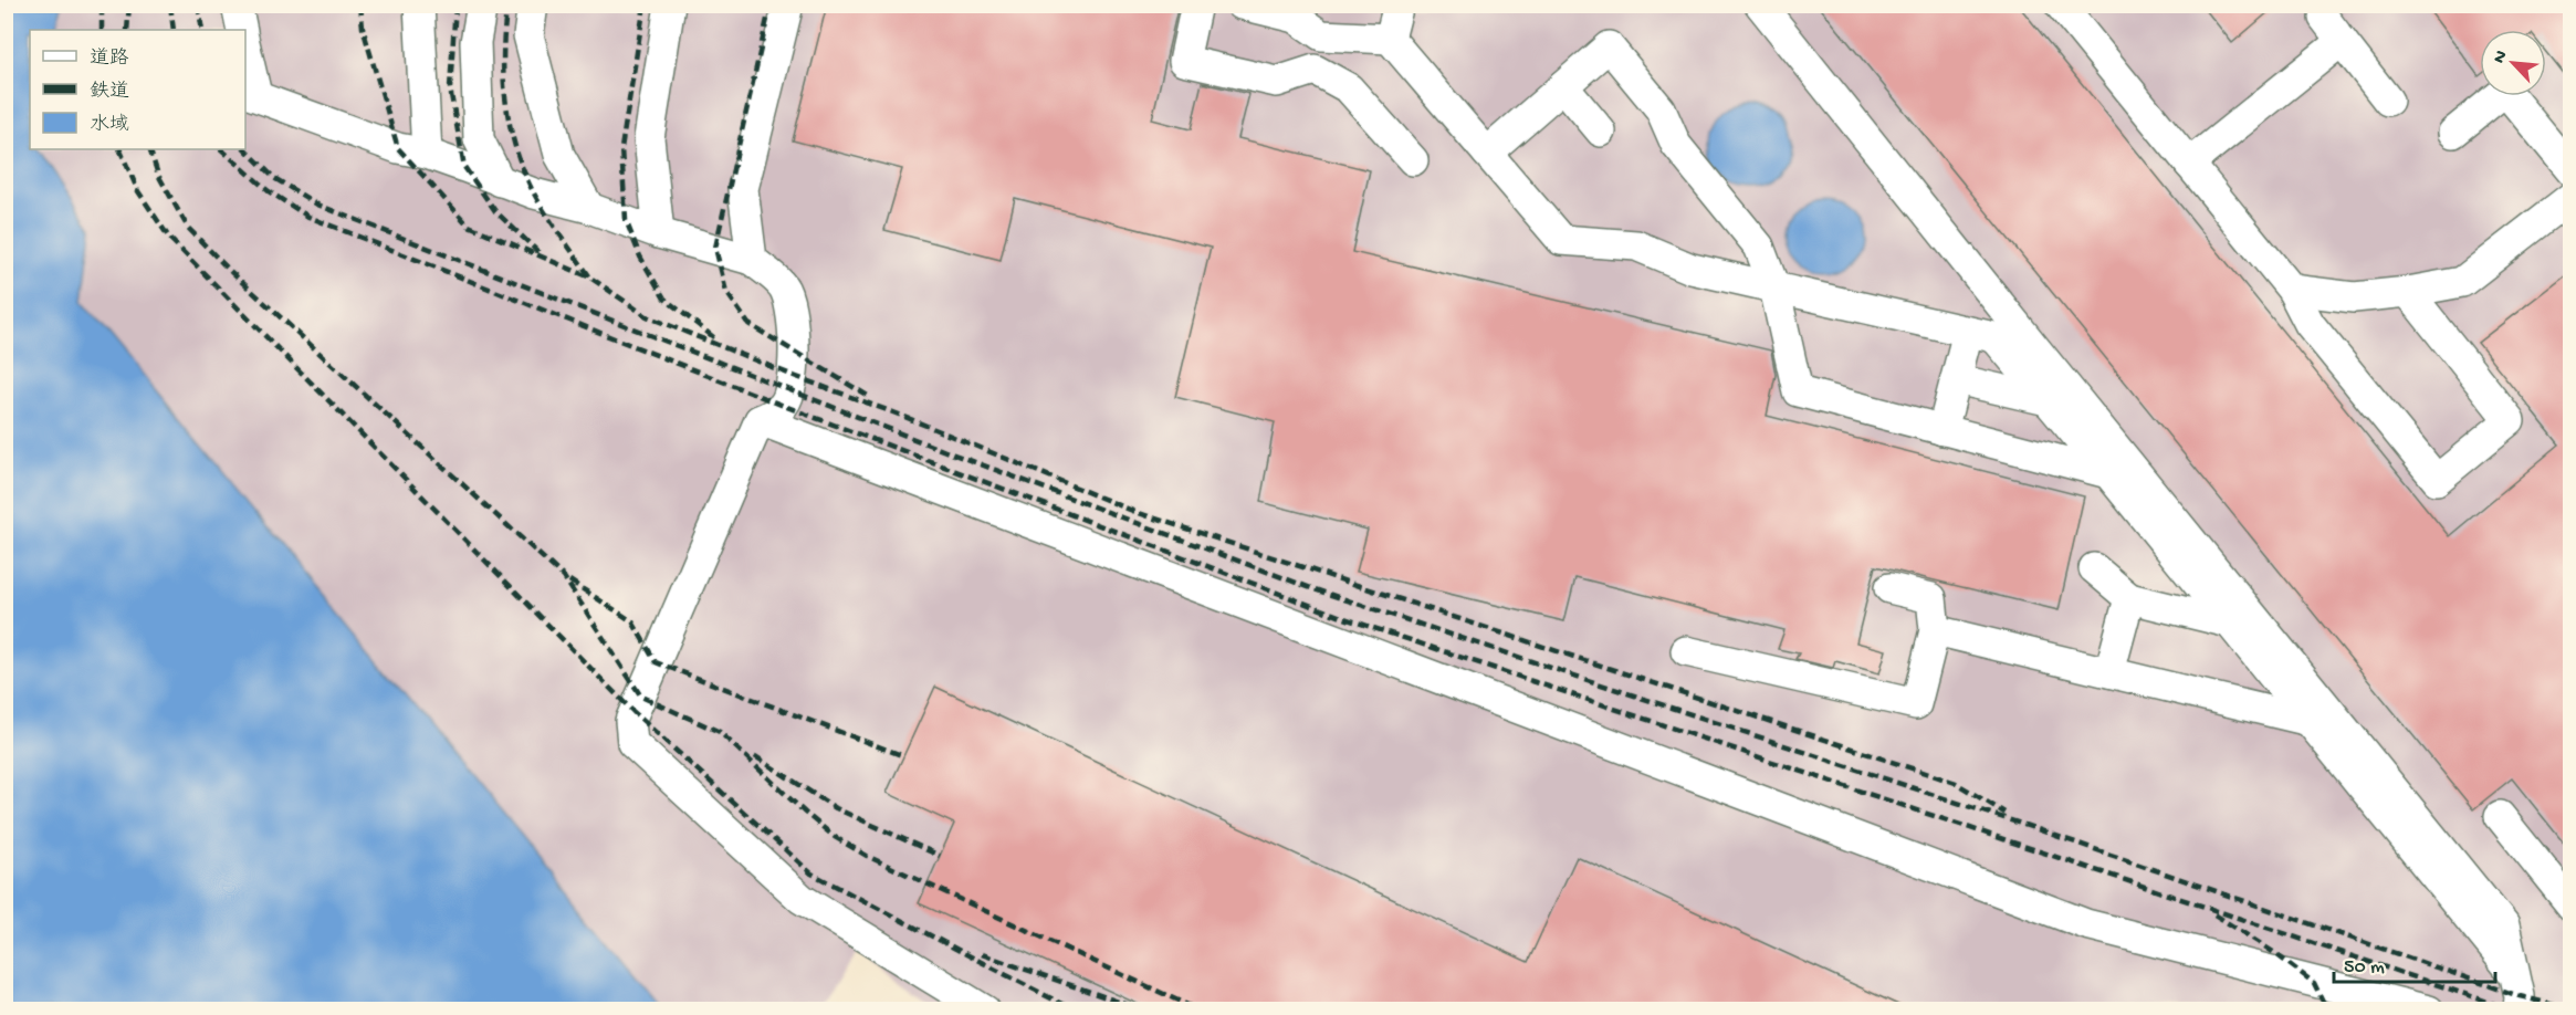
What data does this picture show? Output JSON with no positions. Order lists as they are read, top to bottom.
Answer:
{
  "legend": ["道路", "鉄道", "水域"],
  "scale_bar": "50 m",
  "north": "top left"
}
